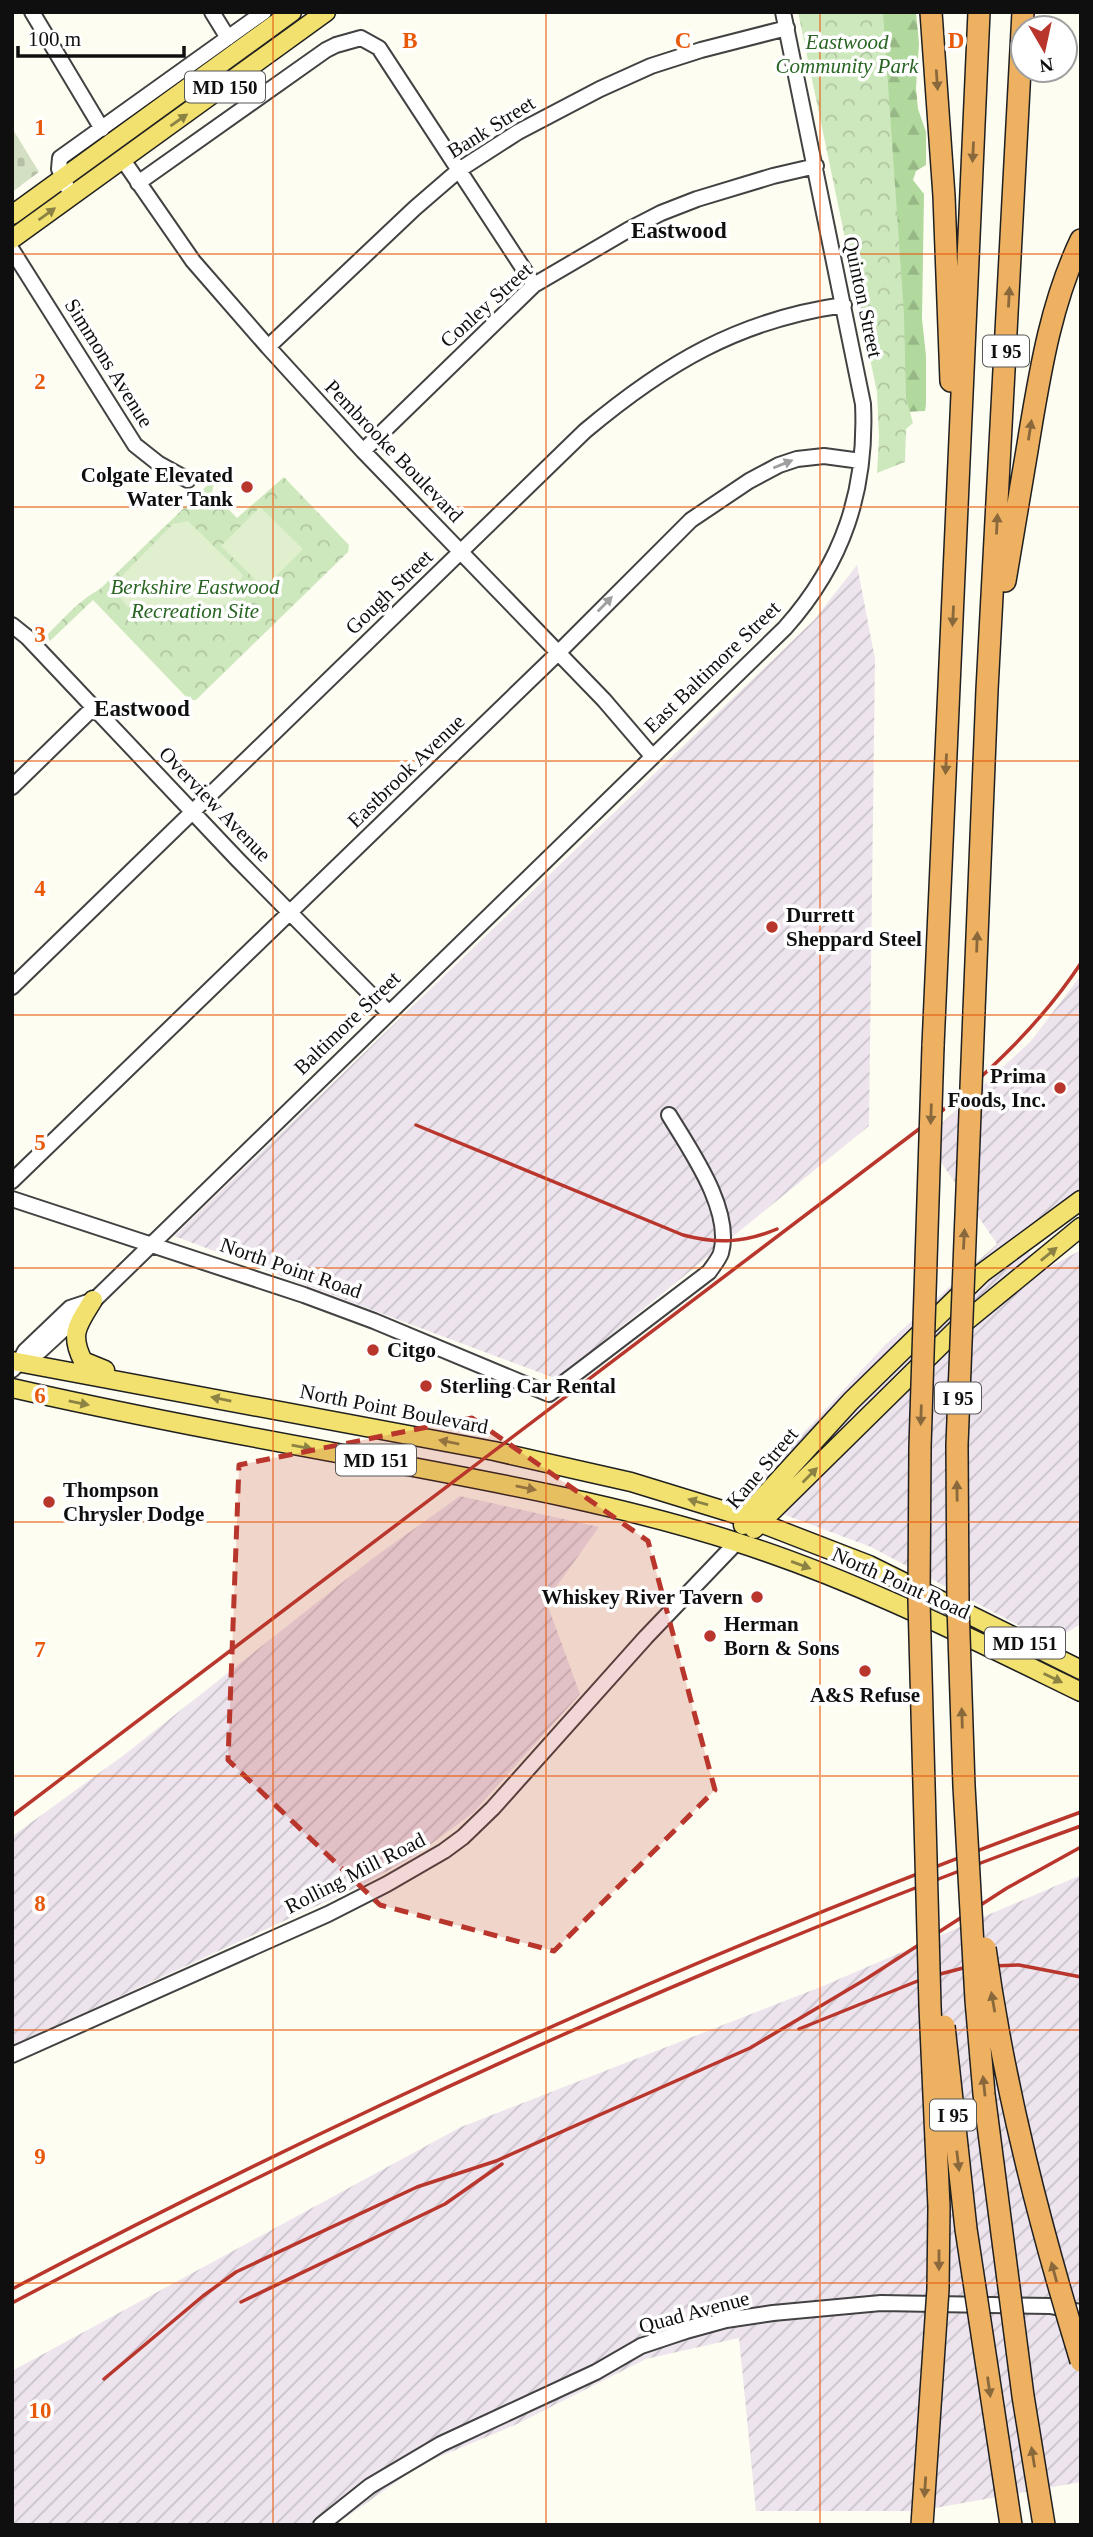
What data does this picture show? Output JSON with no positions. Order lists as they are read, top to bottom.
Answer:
{
  "streets": {
    "highway": ["I 95"],
    "main road": [
      "MD 150",
      "North Point Road",
      "North Point Boulevard",
      "MD 151",
      "Kane Street"
    ],
    "street": [
      "Bank Street",
      "Quinton Street",
      "Conley Street",
      "Simmons Avenue",
      "Pembrooke Boulevard",
      "Gough Street",
      "East Baltimore Street",
      "Eastbrook Avenue",
      "Overview Avenue",
      "Baltimore Street",
      "Rolling Mill Road",
      "Quad Avenue"
    ]
  },
  "crossings": [
    ["MD 150", "Pembrooke Boulevard"],
    ["Bank Street", "Quinton Street"],
    ["Bank Street", "Pembrooke Boulevard"],
    ["Quinton Street", "Conley Street"],
    ["Quinton Street", "Gough Street"],
    ["Quinton Street", "East Baltimore Street"],
    ["Quinton Street", "Eastbrook Avenue"],
    ["Conley Street", "Pembrooke Boulevard"],
    ["Pembrooke Boulevard", "Gough Street"],
    ["Pembrooke Boulevard", "East Baltimore Street"],
    ["Pembrooke Boulevard", "Eastbrook Avenue"],
    ["Gough Street", "Overview Avenue"],
    ["East Baltimore Street", "Baltimore Street"],
    ["Eastbrook Avenue", "Overview Avenue"],
    ["Overview Avenue", "Baltimore Street"],
    ["Baltimore Street", "North Point Road"],
    ["Baltimore Street", "North Point Boulevard"],
    ["North Point Road", "North Point Boulevard"],
    ["North Point Road", "MD 151"],
    ["North Point Road", "Kane Street"],
    ["North Point Road", "Rolling Mill Road"],
    ["North Point Boulevard", "Kane Street"],
    ["MD 151", "Kane Street"],
    ["MD 151", "Rolling Mill Road"],
    ["Kane Street", "Rolling Mill Road"]
  ],
  "districts": ["Eastwood", "Eastwood"],
  "parks": ["Eastwood Community Park", "Berkshire Eastwood Recreation Site"],
  "places": [
    "Colgate Elevated Water Tank",
    "Durrett Sheppard Steel",
    "Prima Foods, Inc.",
    "Citgo",
    "Sterling Car Rental",
    "Thompson Chrysler Dodge",
    "Whiskey River Tavern",
    "Herman Born & Sons",
    "A&S Refuse"
  ],
  "scale_bar": "100 m",
  "north": "bottom",
  "grid": {
    "columns": ["B", "C", "D"],
    "rows": [
      "1",
      "2",
      "3",
      "4",
      "5",
      "6",
      "7",
      "8",
      "9",
      "10"
    ]
  }
}
